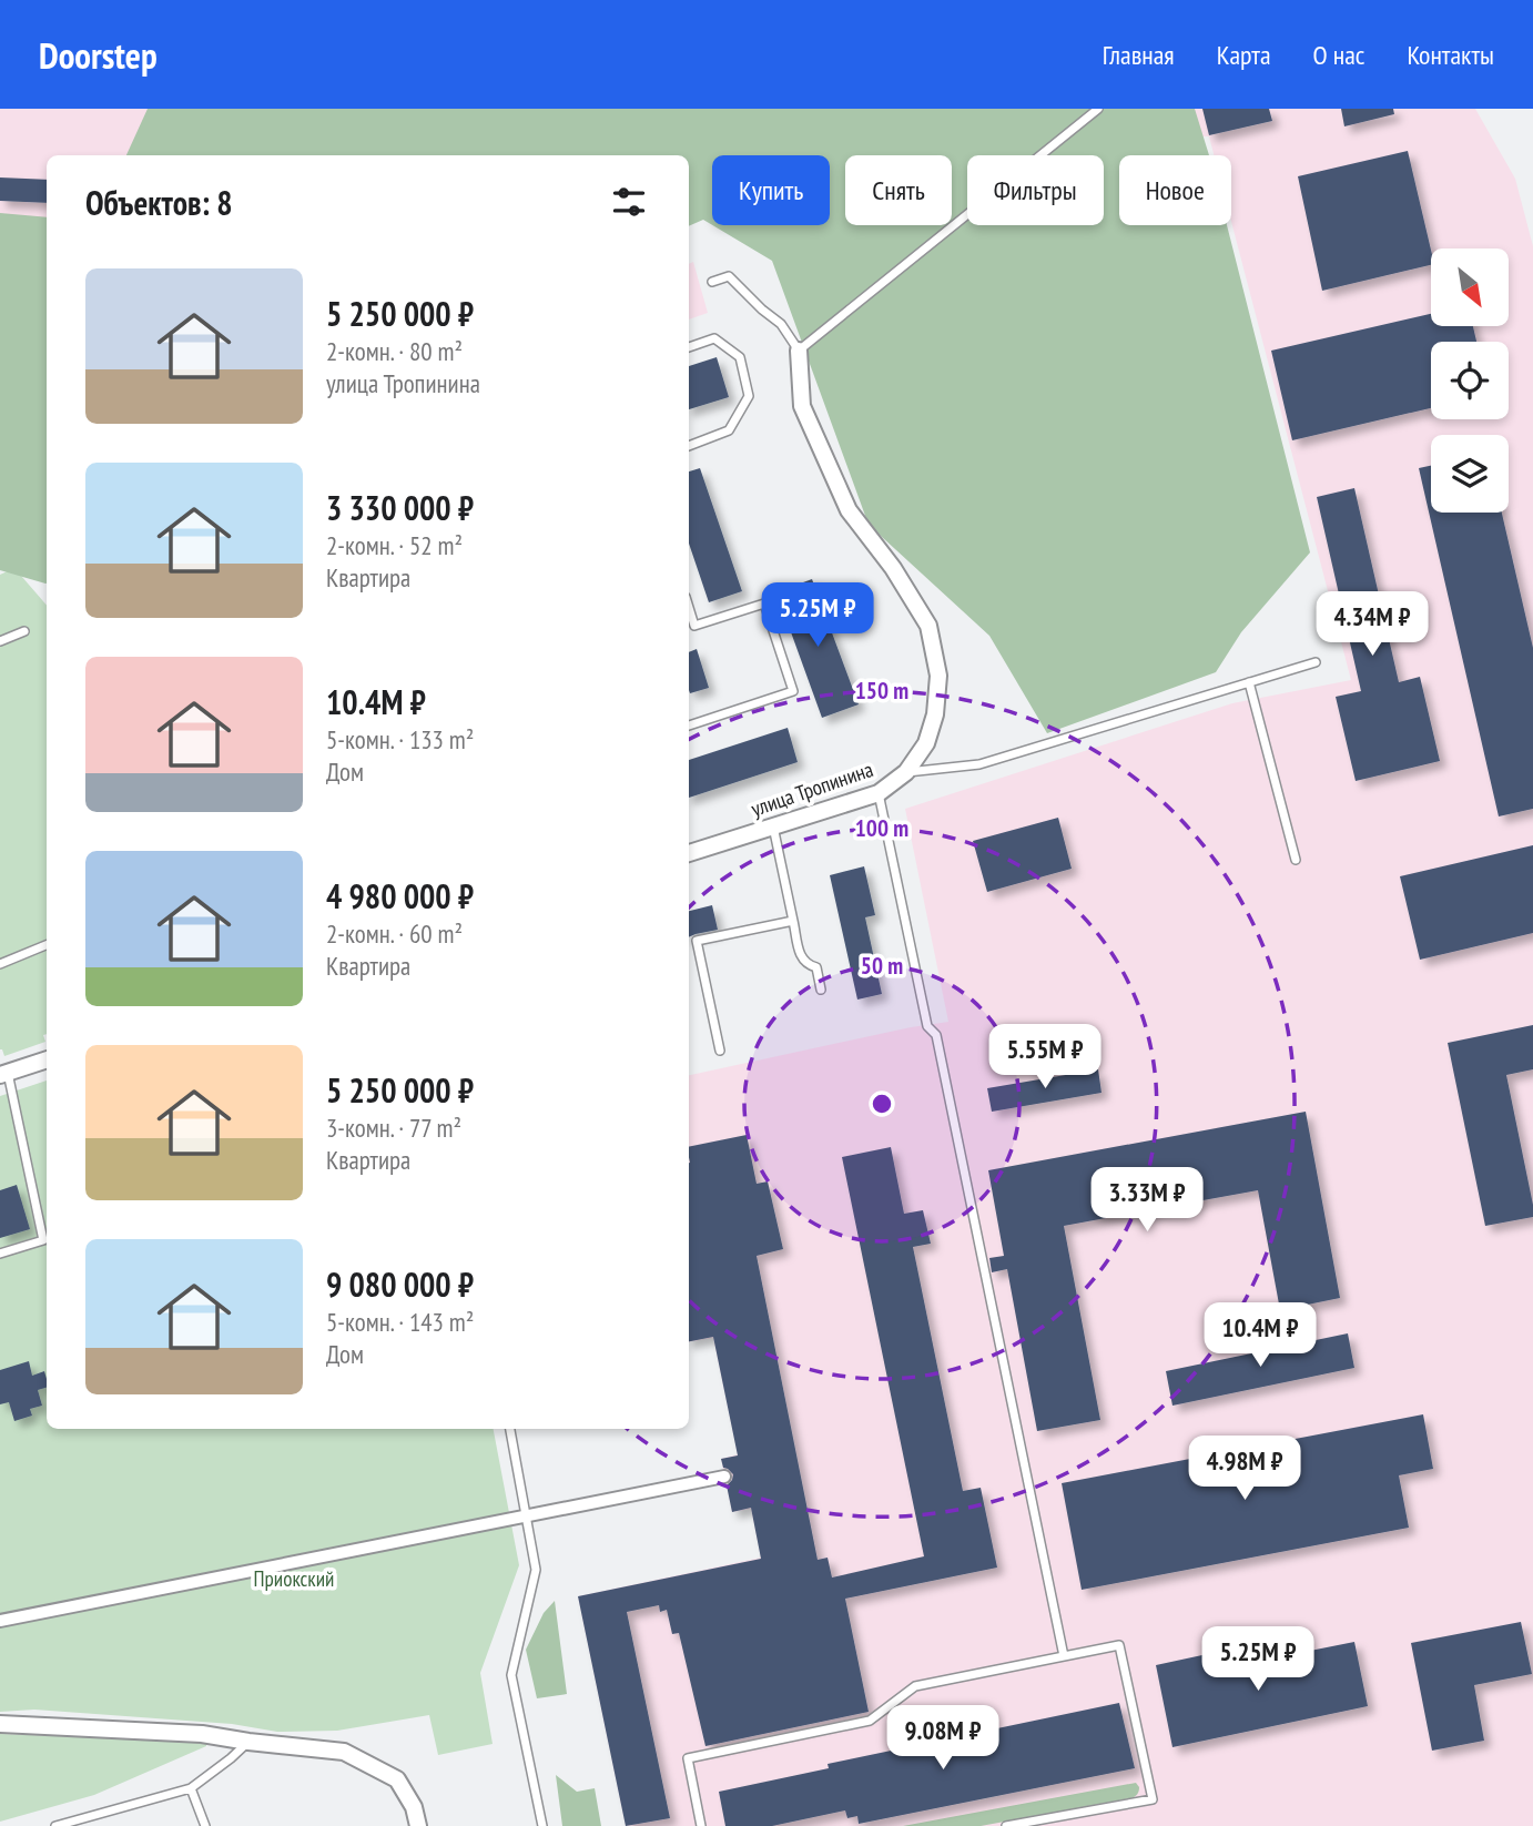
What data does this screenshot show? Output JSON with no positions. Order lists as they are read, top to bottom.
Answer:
{
  "streets": {
    "street": ["улица Тропинина"]
  },
  "parks": ["Приокский"],
  "north": "bottom right",
  "page": {
    "header": "Doorstep",
    "nav": [
      "Главная",
      "Карта",
      "О нас",
      "Контакты"
    ],
    "chip": [
      "Купить",
      "Снять",
      "Фильтры",
      "Новое"
    ],
    "heading": "Объектов: 8",
    "list": [
      {
        "name": "5 250 000 ₽",
        "note": "2-комн. · 80 m² · улица Тропинина"
      },
      {
        "name": "3 330 000 ₽",
        "note": "2-комн. · 52 m² · Квартира"
      },
      {
        "name": "10.4M ₽",
        "note": "5-комн. · 133 m² · Дом"
      },
      {
        "name": "4 980 000 ₽",
        "note": "2-комн. · 60 m² · Квартира"
      },
      {
        "name": "5 250 000 ₽",
        "note": "3-комн. · 77 m² · Квартира"
      },
      {
        "name": "9 080 000 ₽",
        "note": "5-комн. · 143 m² · Дом"
      }
    ],
    "price": [
      "5.25M ₽",
      "4.34M ₽",
      "5.55M ₽",
      "3.33M ₽",
      "10.4M ₽",
      "4.98M ₽",
      "5.25M ₽",
      "9.08M ₽"
    ]
  },
  "rings": ["150 m", "100 m", "50 m"]
}
